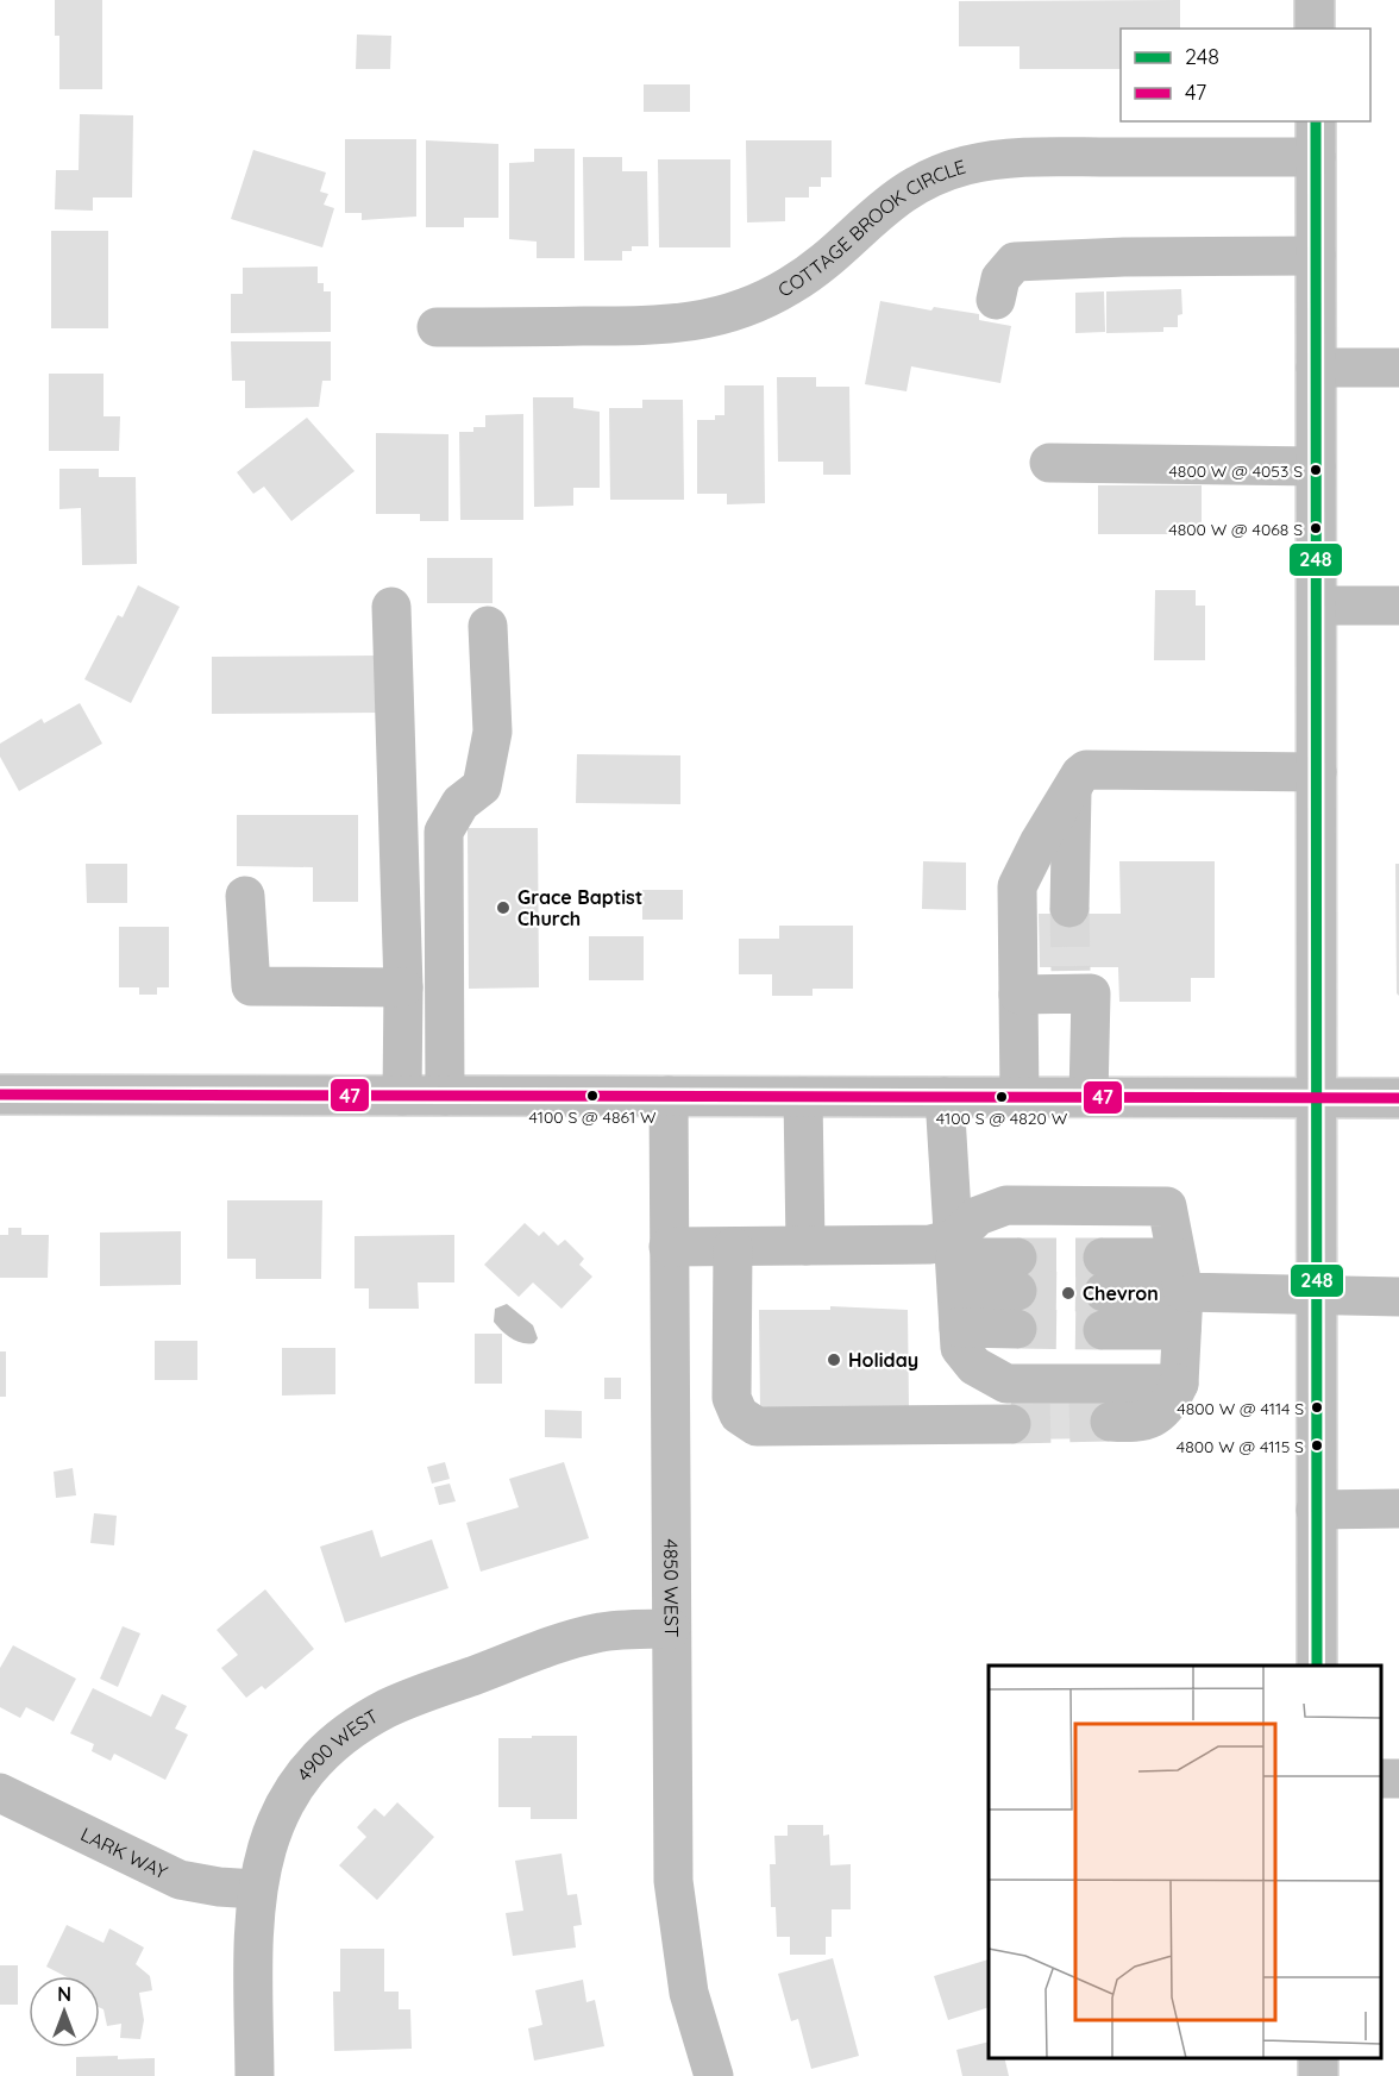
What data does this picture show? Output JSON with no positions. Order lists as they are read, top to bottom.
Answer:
{
  "streets": {
    "main road": [
      "COTTAGE BROOK CIRCLE",
      "4850 WEST",
      "4900 WEST",
      "LARK WAY"
    ]
  },
  "crossings": [
    ["4850 WEST", "4900 WEST"],
    ["4900 WEST", "LARK WAY"]
  ],
  "places": [
    "4800 W @ 4053 S",
    "4800 W @ 4068 S",
    "Grace Baptist Church",
    "4100 S @ 4861 W",
    "4100 S @ 4820 W",
    "Chevron",
    "Holiday",
    "4800 W @ 4114 S",
    "4800 W @ 4115 S"
  ],
  "lines": ["transit line 248", "transit line 47"],
  "legend": ["248", "47"],
  "north": "top"
}
